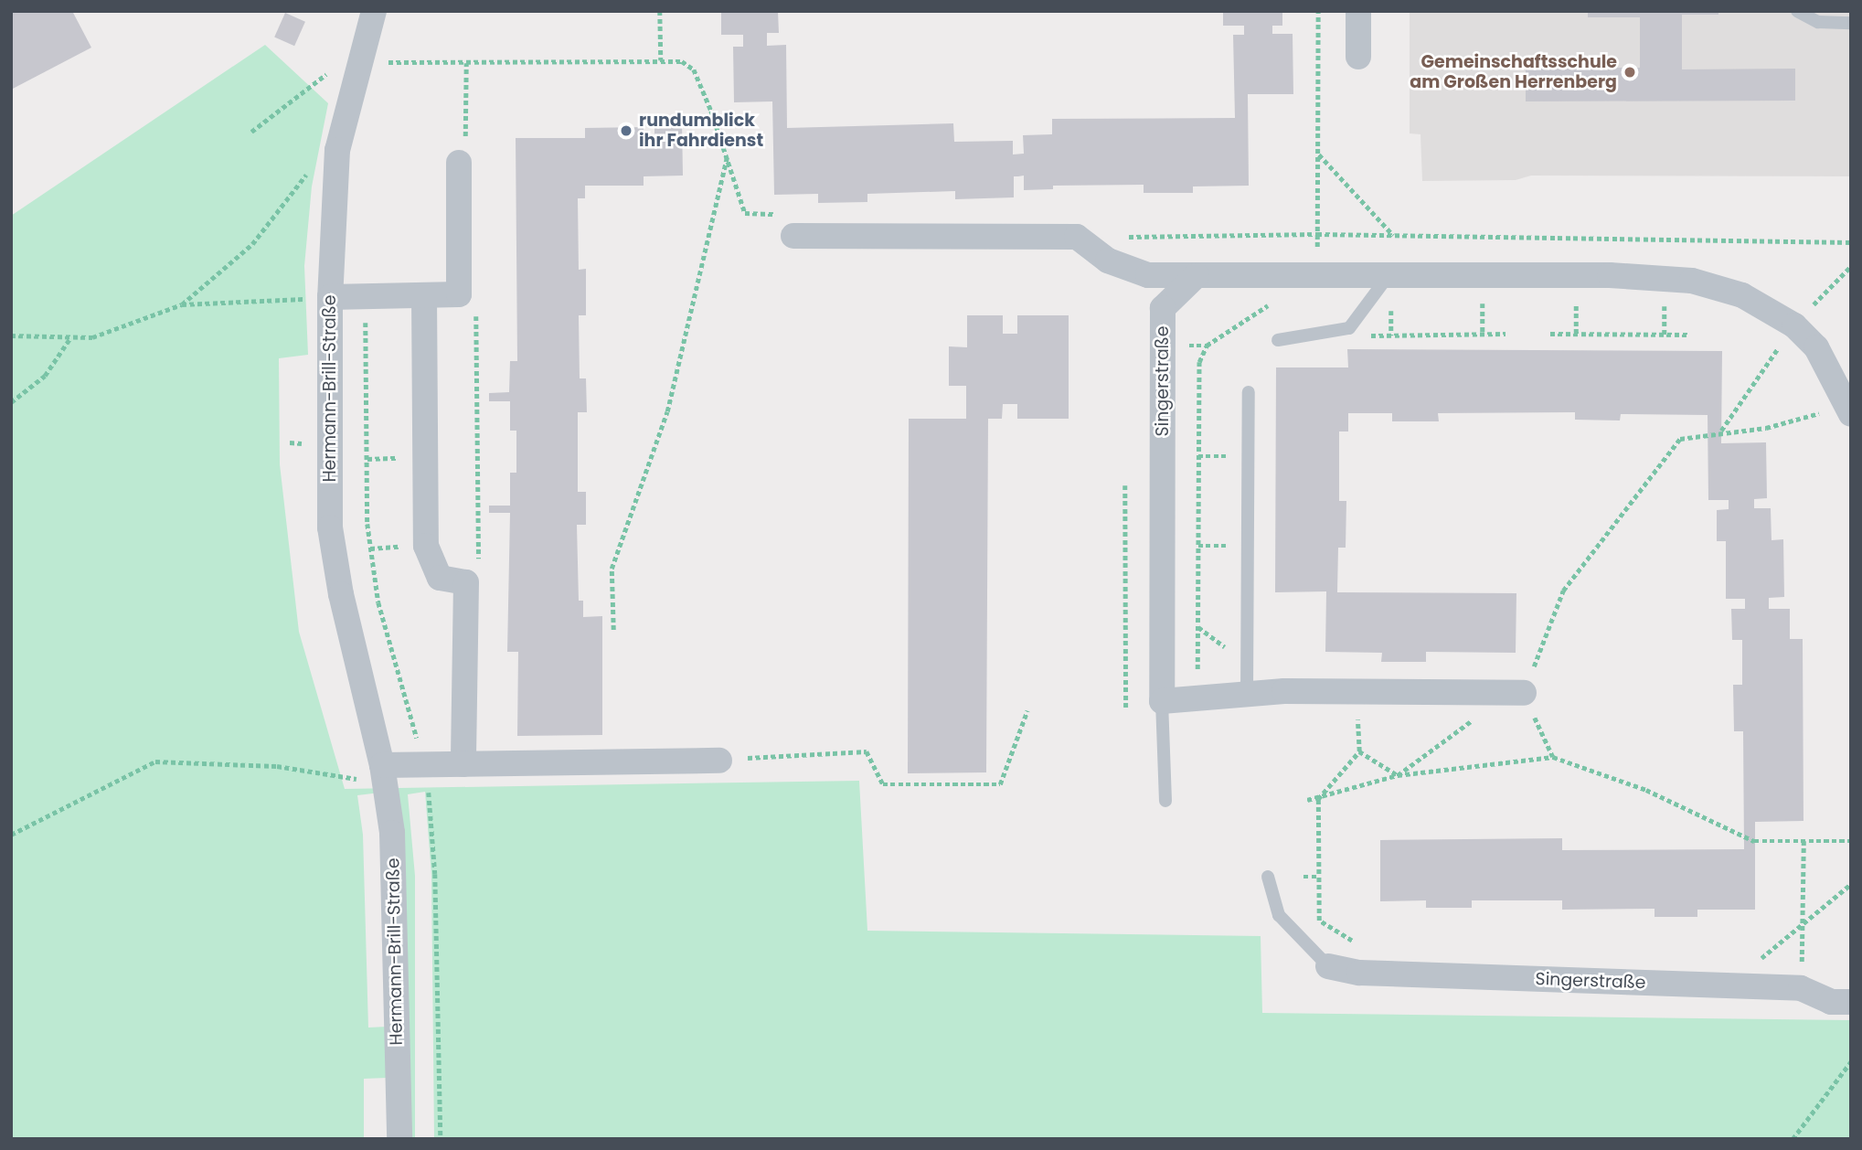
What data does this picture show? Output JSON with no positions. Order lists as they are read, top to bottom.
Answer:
{
  "streets": {
    "street": ["Singerstraße", "Hermann-Brill-Straße"]
  },
  "places": ["Gemeinschaftsschule am Großen Herrenberg", "rundumblick ihr Fahrdienst"]
}
